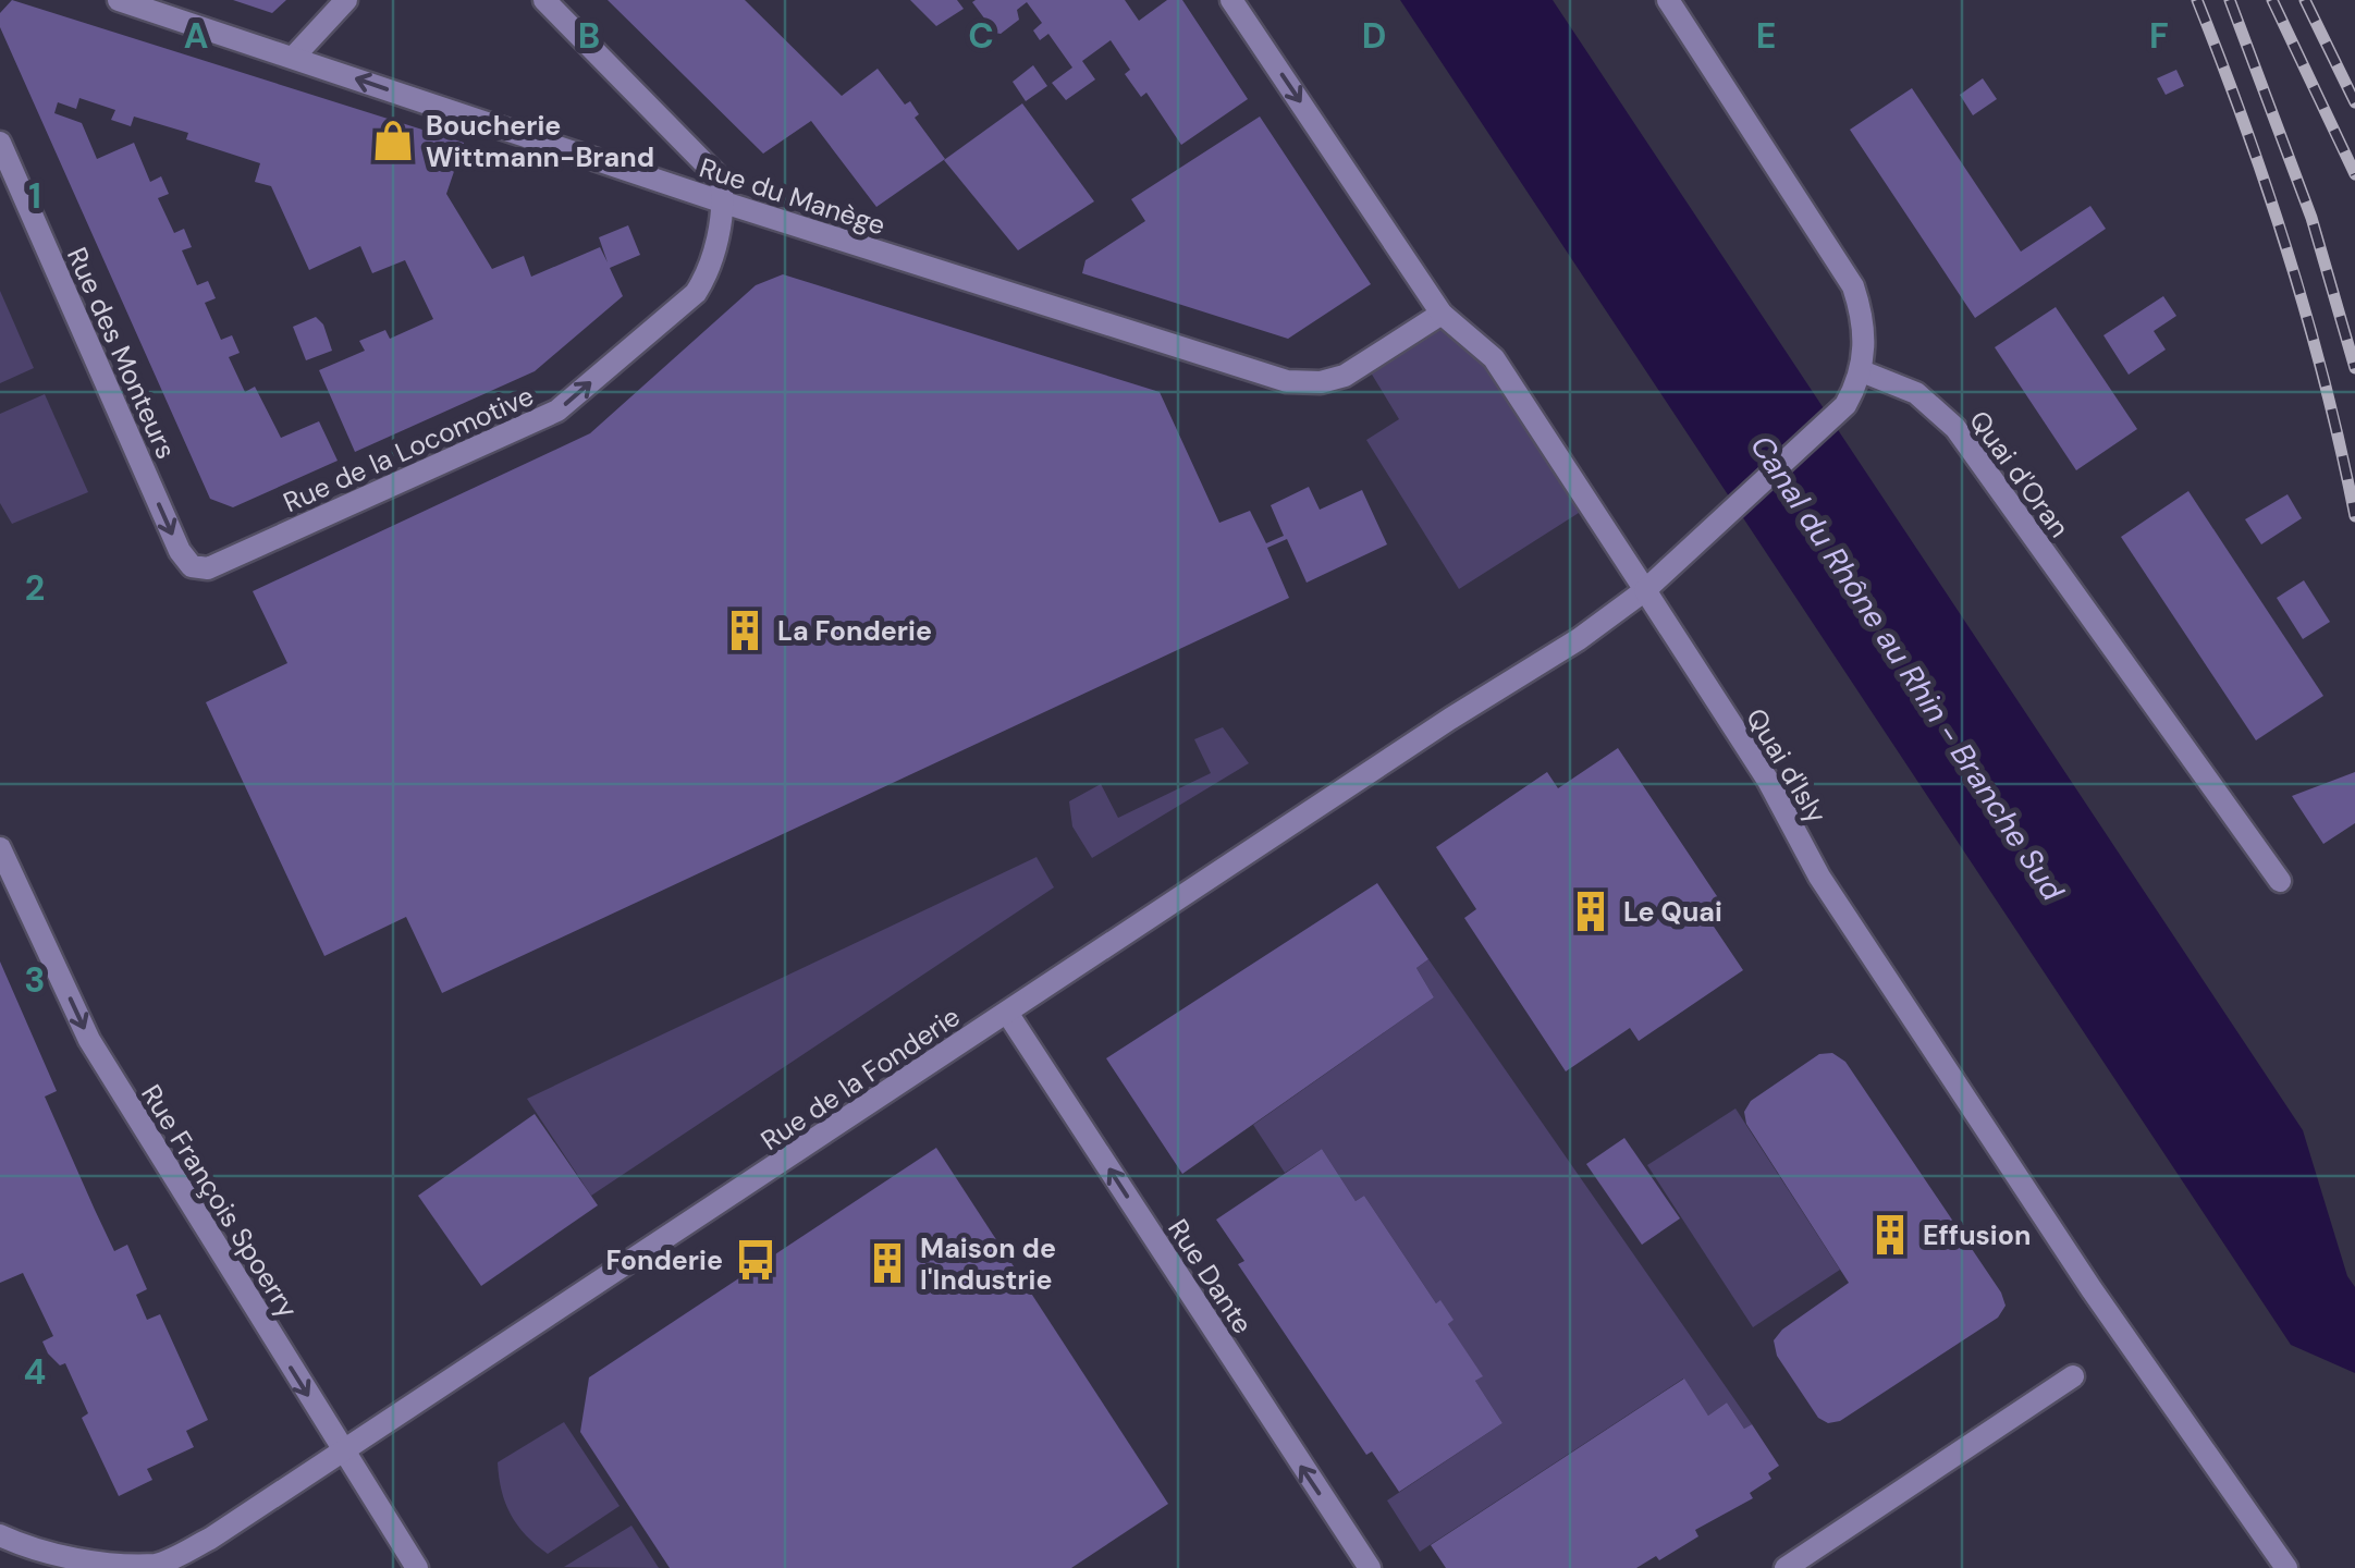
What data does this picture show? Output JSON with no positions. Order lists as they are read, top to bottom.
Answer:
{
  "streets": {
    "street": [
      "Rue du Manège",
      "Rue des Monteurs",
      "Rue de la Locomotive",
      "Quai d'Oran",
      "Quai d'Isly",
      "Rue de la Fonderie",
      "Rue François Spoerry",
      "Rue Dante"
    ]
  },
  "crossings": [
    ["Rue du Manège", "Rue de la Locomotive"],
    ["Rue du Manège", "Quai d'Isly"],
    ["Rue des Monteurs", "Rue de la Locomotive"],
    ["Quai d'Oran", "Rue de la Fonderie"],
    ["Quai d'Isly", "Rue de la Fonderie"],
    ["Rue de la Fonderie", "Rue François Spoerry"],
    ["Rue de la Fonderie", "Rue Dante"]
  ],
  "one_way": [
    "Rue des Monteurs",
    "Rue de la Locomotive",
    "Rue François Spoerry",
    "Rue Dante"
  ],
  "water": ["Canal du Rhône au Rhin - Branche Sud"],
  "places": {
    "shop": ["Boucherie Wittmann-Brand"],
    "building": [
      "La Fonderie",
      "Le Quai",
      "Effusion",
      "Maison de l'Industrie"
    ],
    "bus stop": ["Fonderie"]
  },
  "grid": {
    "columns": [
      "A",
      "B",
      "C",
      "D",
      "E",
      "F"
    ],
    "rows": [
      "1",
      "2",
      "3",
      "4"
    ]
  }
}
